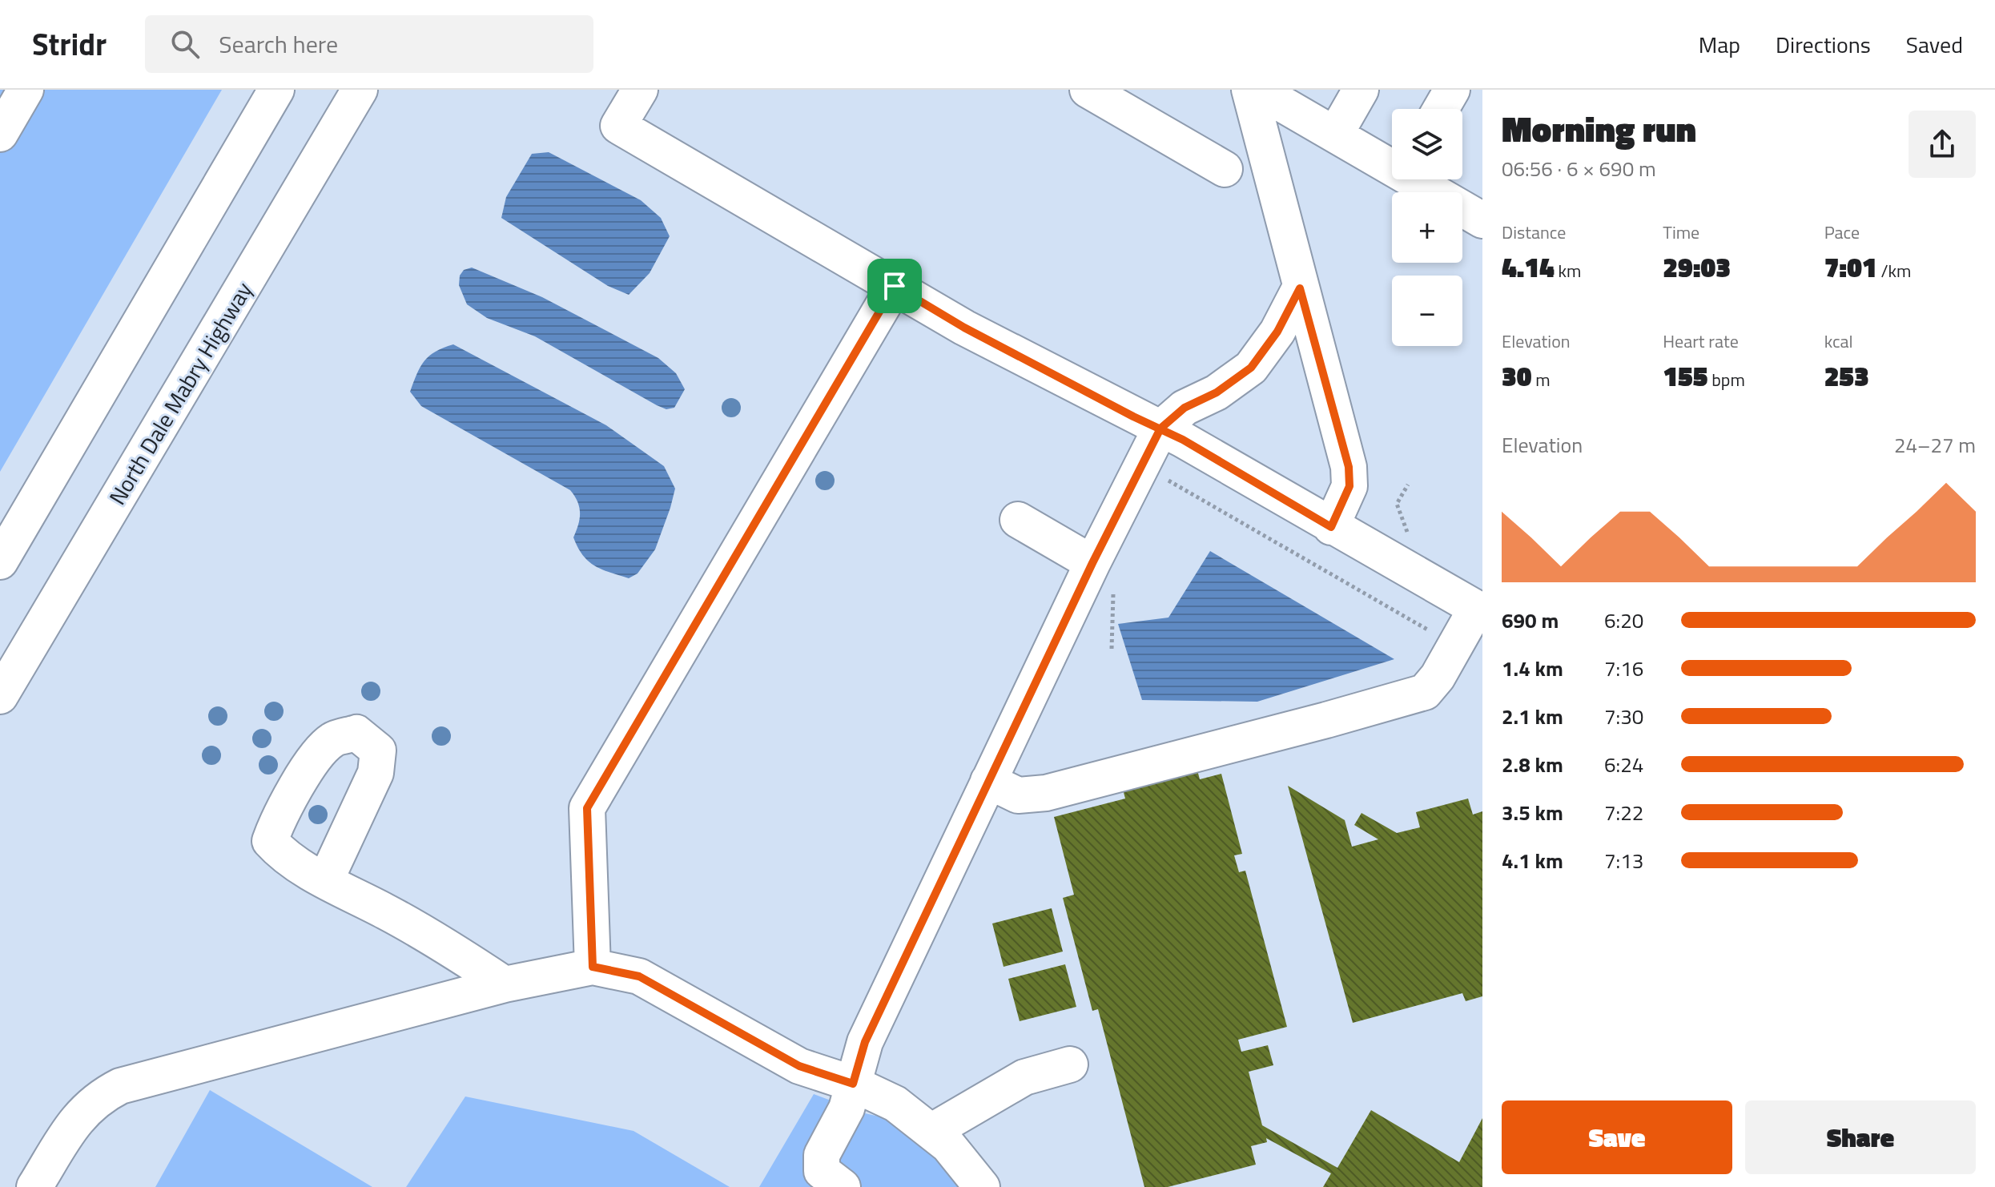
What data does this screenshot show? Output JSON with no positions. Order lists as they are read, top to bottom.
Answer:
{
  "streets": {
    "main road": ["North Dale Mabry Highway"]
  },
  "page": {
    "header": "Stridr",
    "search": "Search here",
    "nav": ["Map", "Directions", "Saved"],
    "heading": ["Morning run", "06:56 · 6 × 690 m"],
    "map_buttons": ["+", "−"],
    "stats": [
      ["Distance", "4.14 km"],
      ["Time", "29:03"],
      ["Pace", "7:01 /km"],
      ["Elevation", "30 m"],
      ["Heart rate", "155 bpm"],
      ["kcal", "253"]
    ],
    "chart": ["Elevation", "24–27 m"],
    "list": [
      {
        "name": "690 m",
        "note": "6:20"
      },
      {
        "name": "1.4 km",
        "note": "7:16"
      },
      {
        "name": "2.1 km",
        "note": "7:30"
      },
      {
        "name": "2.8 km",
        "note": "6:24"
      },
      {
        "name": "3.5 km",
        "note": "7:22"
      },
      {
        "name": "4.1 km",
        "note": "7:13"
      }
    ],
    "buttons": ["Save", "Share"]
  }
}
